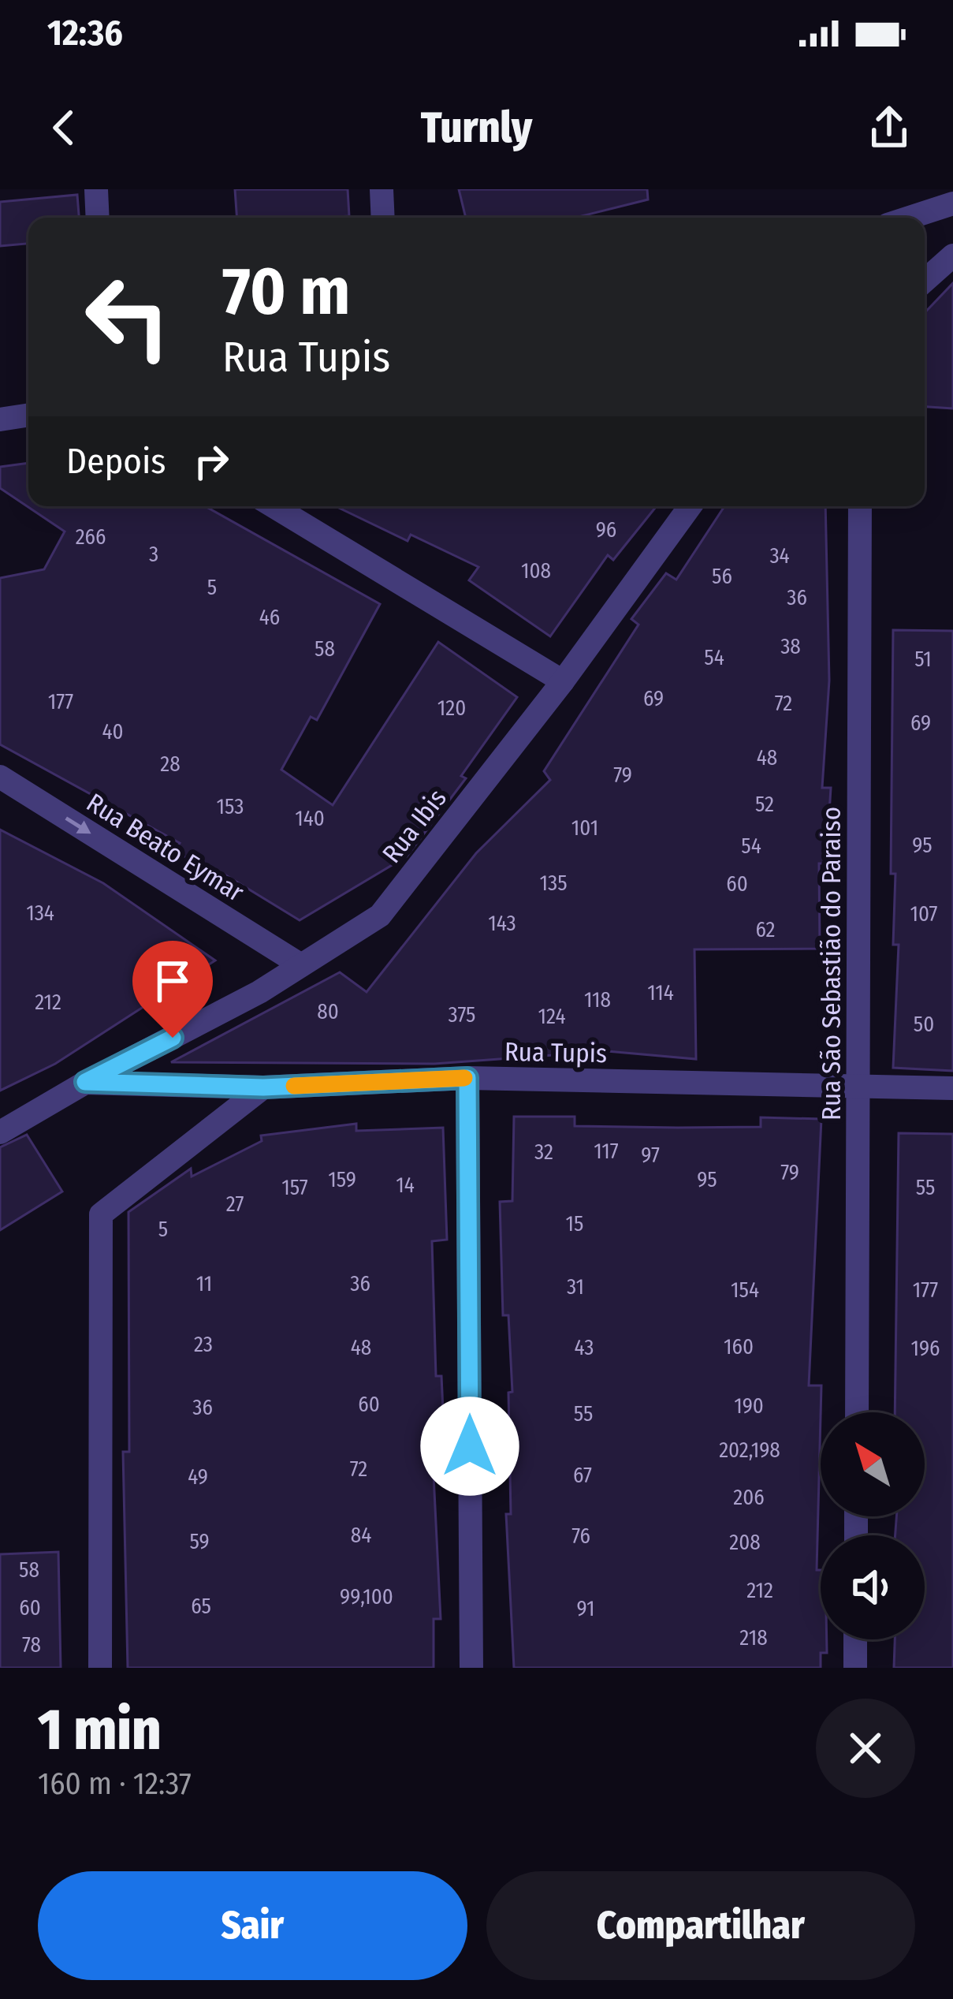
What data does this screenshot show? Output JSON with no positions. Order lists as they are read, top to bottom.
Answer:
{
  "streets": {
    "street": [
      "Rua Ibis",
      "Rua Beato Eymar",
      "Rua São Sebastião do Paraiso",
      "Rua Tupis"
    ]
  },
  "crossings": [
    ["Rua Ibis", "Rua Beato Eymar"],
    ["Rua Ibis", "Rua Tupis"],
    ["Rua São Sebastião do Paraiso", "Rua Tupis"]
  ],
  "one_way": ["Rua Beato Eymar"],
  "house_numbers": [
    "96",
    "266",
    "3",
    "34",
    "108",
    "56",
    "5",
    "36",
    "46",
    "38",
    "58",
    "54",
    "51",
    "69",
    "177",
    "72",
    "120",
    "69",
    "40",
    "48",
    "28",
    "79",
    "52",
    "153",
    "140",
    "101",
    "95",
    "54",
    "135",
    "60",
    "134",
    "107",
    "143",
    "62",
    "114",
    "118",
    "212",
    "80",
    "375",
    "124",
    "50",
    "117",
    "32",
    "97",
    "79",
    "159",
    "95",
    "14",
    "157",
    "55",
    "27",
    "15",
    "5",
    "11",
    "36",
    "31",
    "154",
    "177",
    "23",
    "160",
    "48",
    "43",
    "196",
    "60",
    "190",
    "36",
    "55",
    "202,198",
    "72",
    "67",
    "49",
    "206",
    "84",
    "76",
    "59",
    "208",
    "58",
    "212",
    "99,100",
    "65",
    "60",
    "91",
    "218",
    "78"
  ],
  "north": "top left",
  "page": {
    "status": "12:36",
    "header": "Turnly",
    "turn": ["70 m", "Rua Tupis"],
    "then": "Depois",
    "heading": ["1 min", "160 m · 12:37"],
    "buttons": ["Sair", "Compartilhar"]
  }
}
